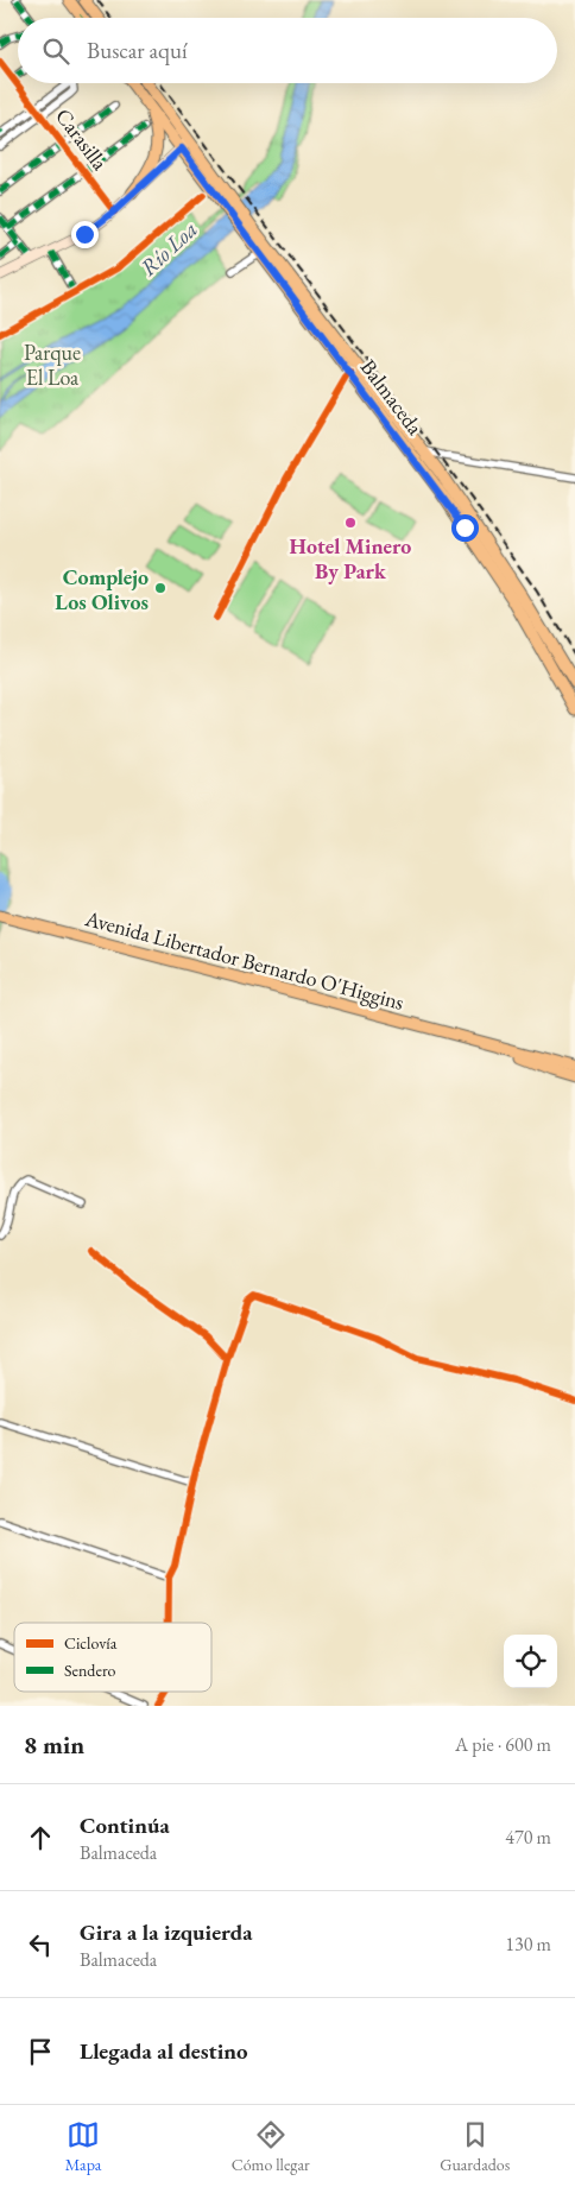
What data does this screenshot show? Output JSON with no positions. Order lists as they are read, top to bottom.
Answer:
{
  "streets": {
    "main road": ["Balmaceda", "Avenida Libertador Bernardo O'Higgins"],
    "street": ["Carasilla"]
  },
  "water": ["Río Loa"],
  "parks": ["Parque El Loa"],
  "places": ["Hotel Minero By Park", "Complejo Los Olivos"],
  "legend": ["Ciclovía", "Sendero"],
  "page": {
    "search": "Buscar aquí",
    "heading": ["8 min", "A pie · 600 m"],
    "list": [
      ["Continúa", "Balmaceda", "470 m"],
      ["Gira a la izquierda", "Balmaceda", "130 m"],
      "Llegada al destino"
    ],
    "nav": ["Mapa", "Cómo llegar", "Guardados"]
  }
}
